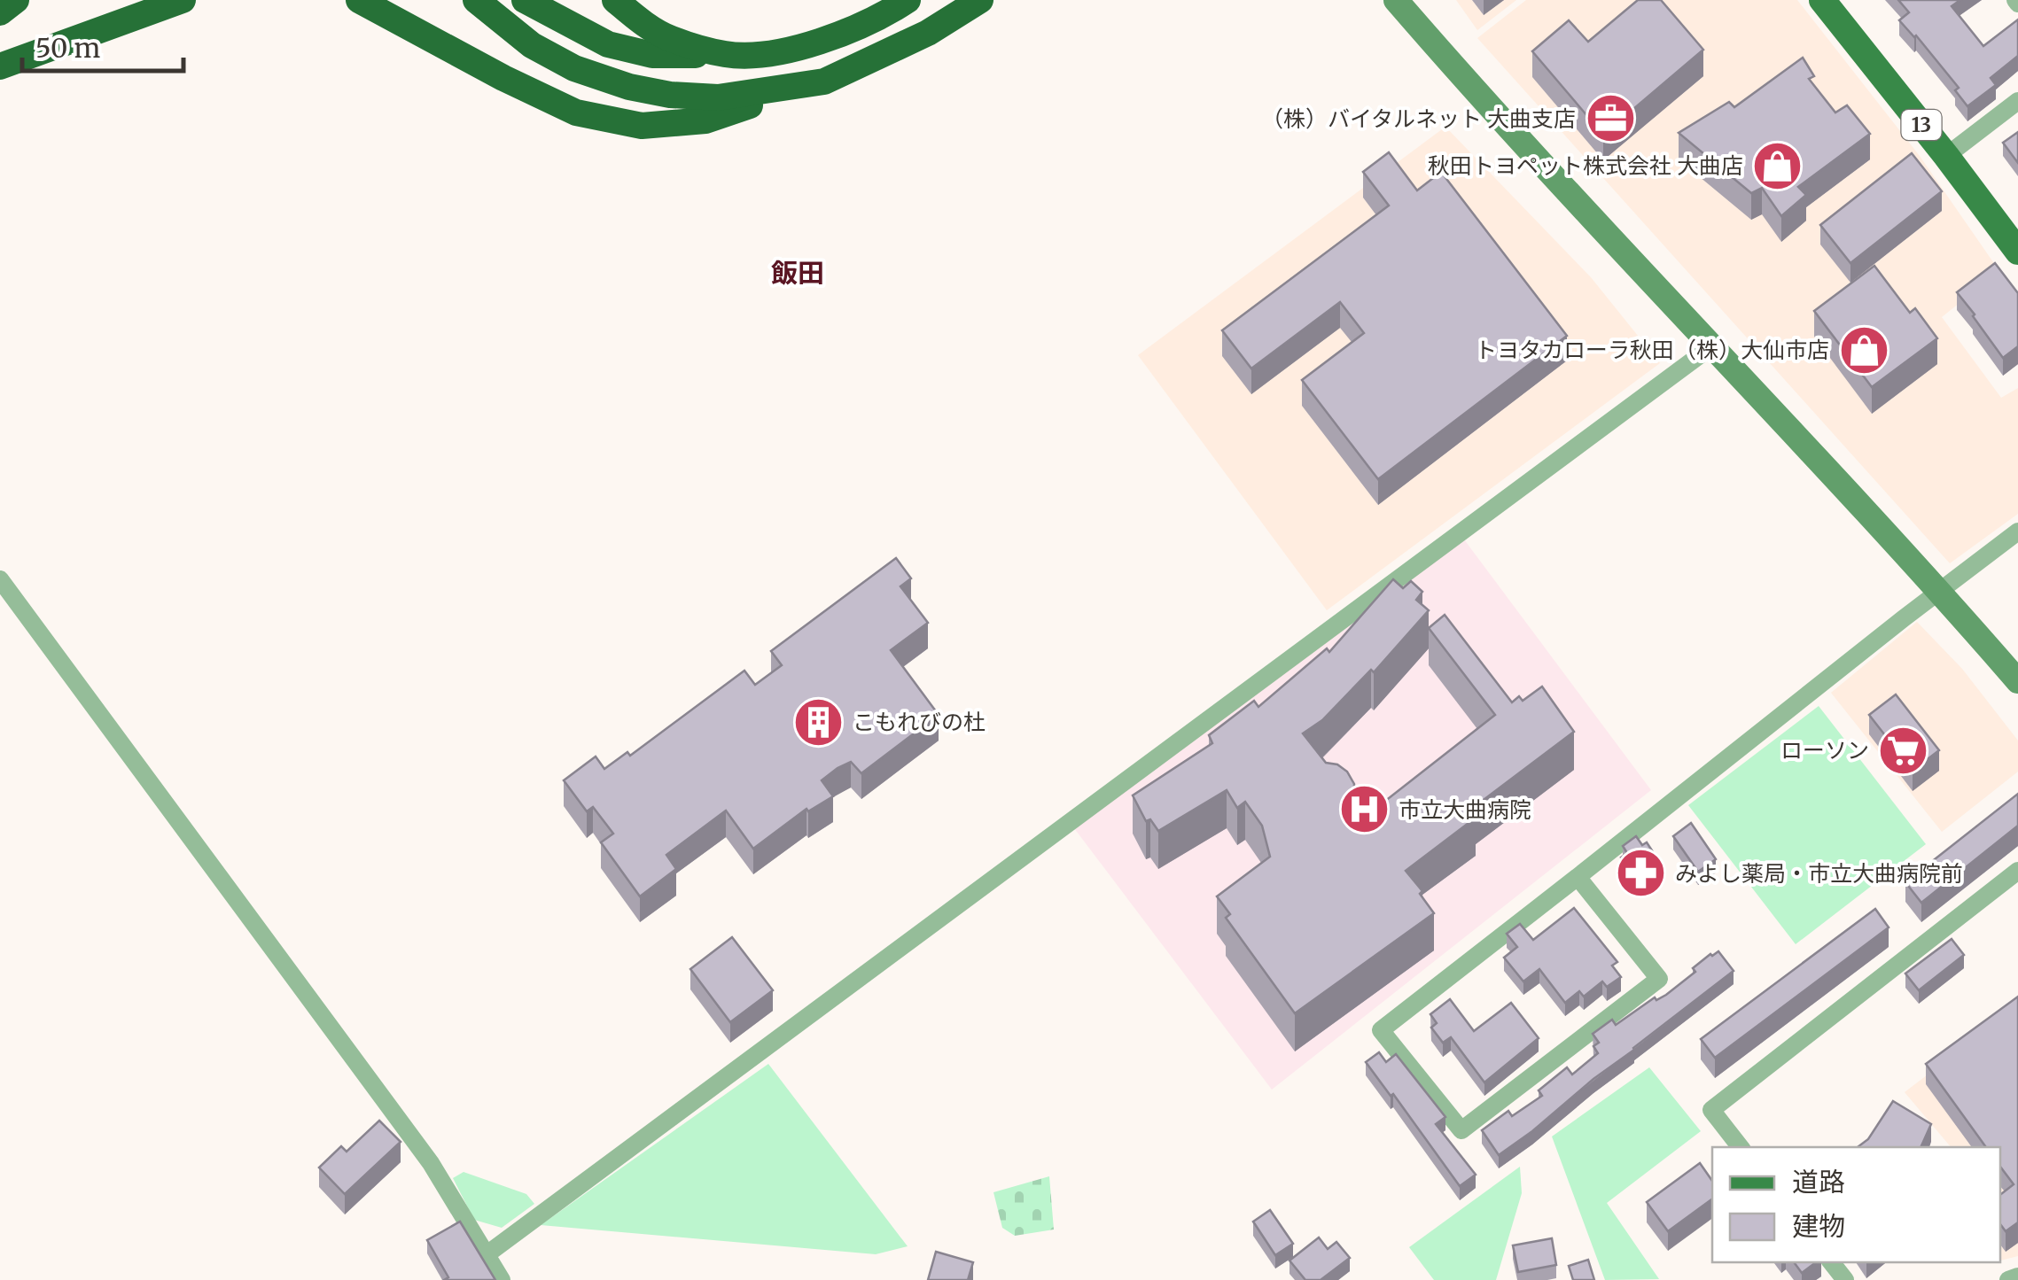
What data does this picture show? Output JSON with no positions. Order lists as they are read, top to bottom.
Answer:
{
  "streets": {
    "main road": ["13"]
  },
  "districts": ["飯田"],
  "places": {
    "office": ["（株）バイタルネット 大曲支店"],
    "shop": ["秋田トヨペット株式会社 大曲店", "トヨタカローラ秋田（株）大仙市店"],
    "building": ["こもれびの杜"],
    "supermarket": ["ローソン"],
    "hospital": ["市立大曲病院"],
    "pharmacy": ["みよし薬局・市立大曲病院前"]
  },
  "legend": ["道路", "建物"],
  "scale_bar": "50 m"
}
